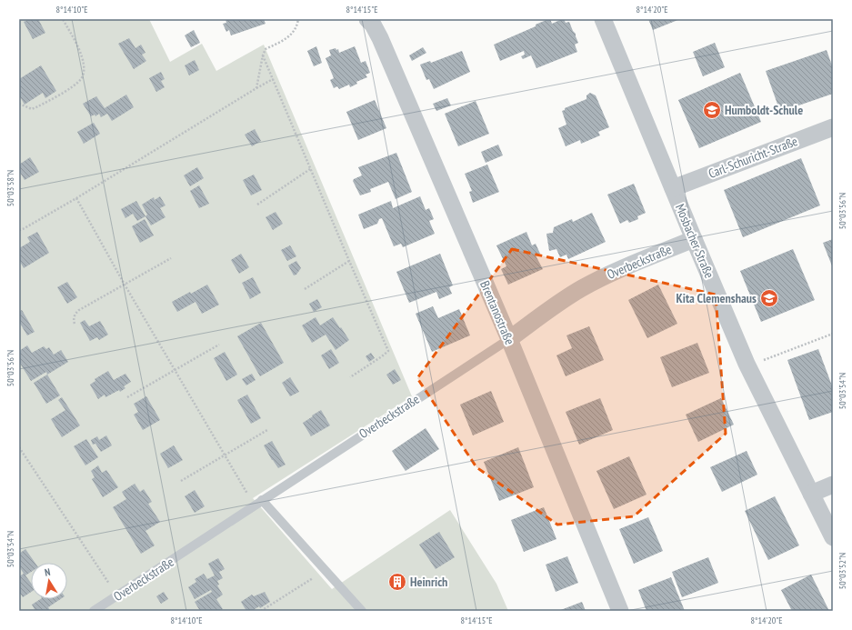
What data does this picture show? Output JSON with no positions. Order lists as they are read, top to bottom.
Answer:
{
  "streets": {
    "street": [
      "Carl-Schuricht-Straße",
      "Mosbacher Straße",
      "Overbeckstraße",
      "Brentanostraße"
    ]
  },
  "crossings": [
    ["Carl-Schuricht-Straße", "Mosbacher Straße"],
    ["Mosbacher Straße", "Overbeckstraße"],
    ["Overbeckstraße", "Brentanostraße"]
  ],
  "places": {
    "school or university": ["Humboldt-Schule", "Kita Clemenshaus"],
    "building": ["Heinrich"]
  },
  "north": "top",
  "coordinates": [
    "8°14'10\"E",
    "8°14'15\"E",
    "8°14'20\"E",
    "50°03'58\"N",
    "50°03'56\"N",
    "50°03'54\"N",
    "50°03'52\"N"
  ]
}
